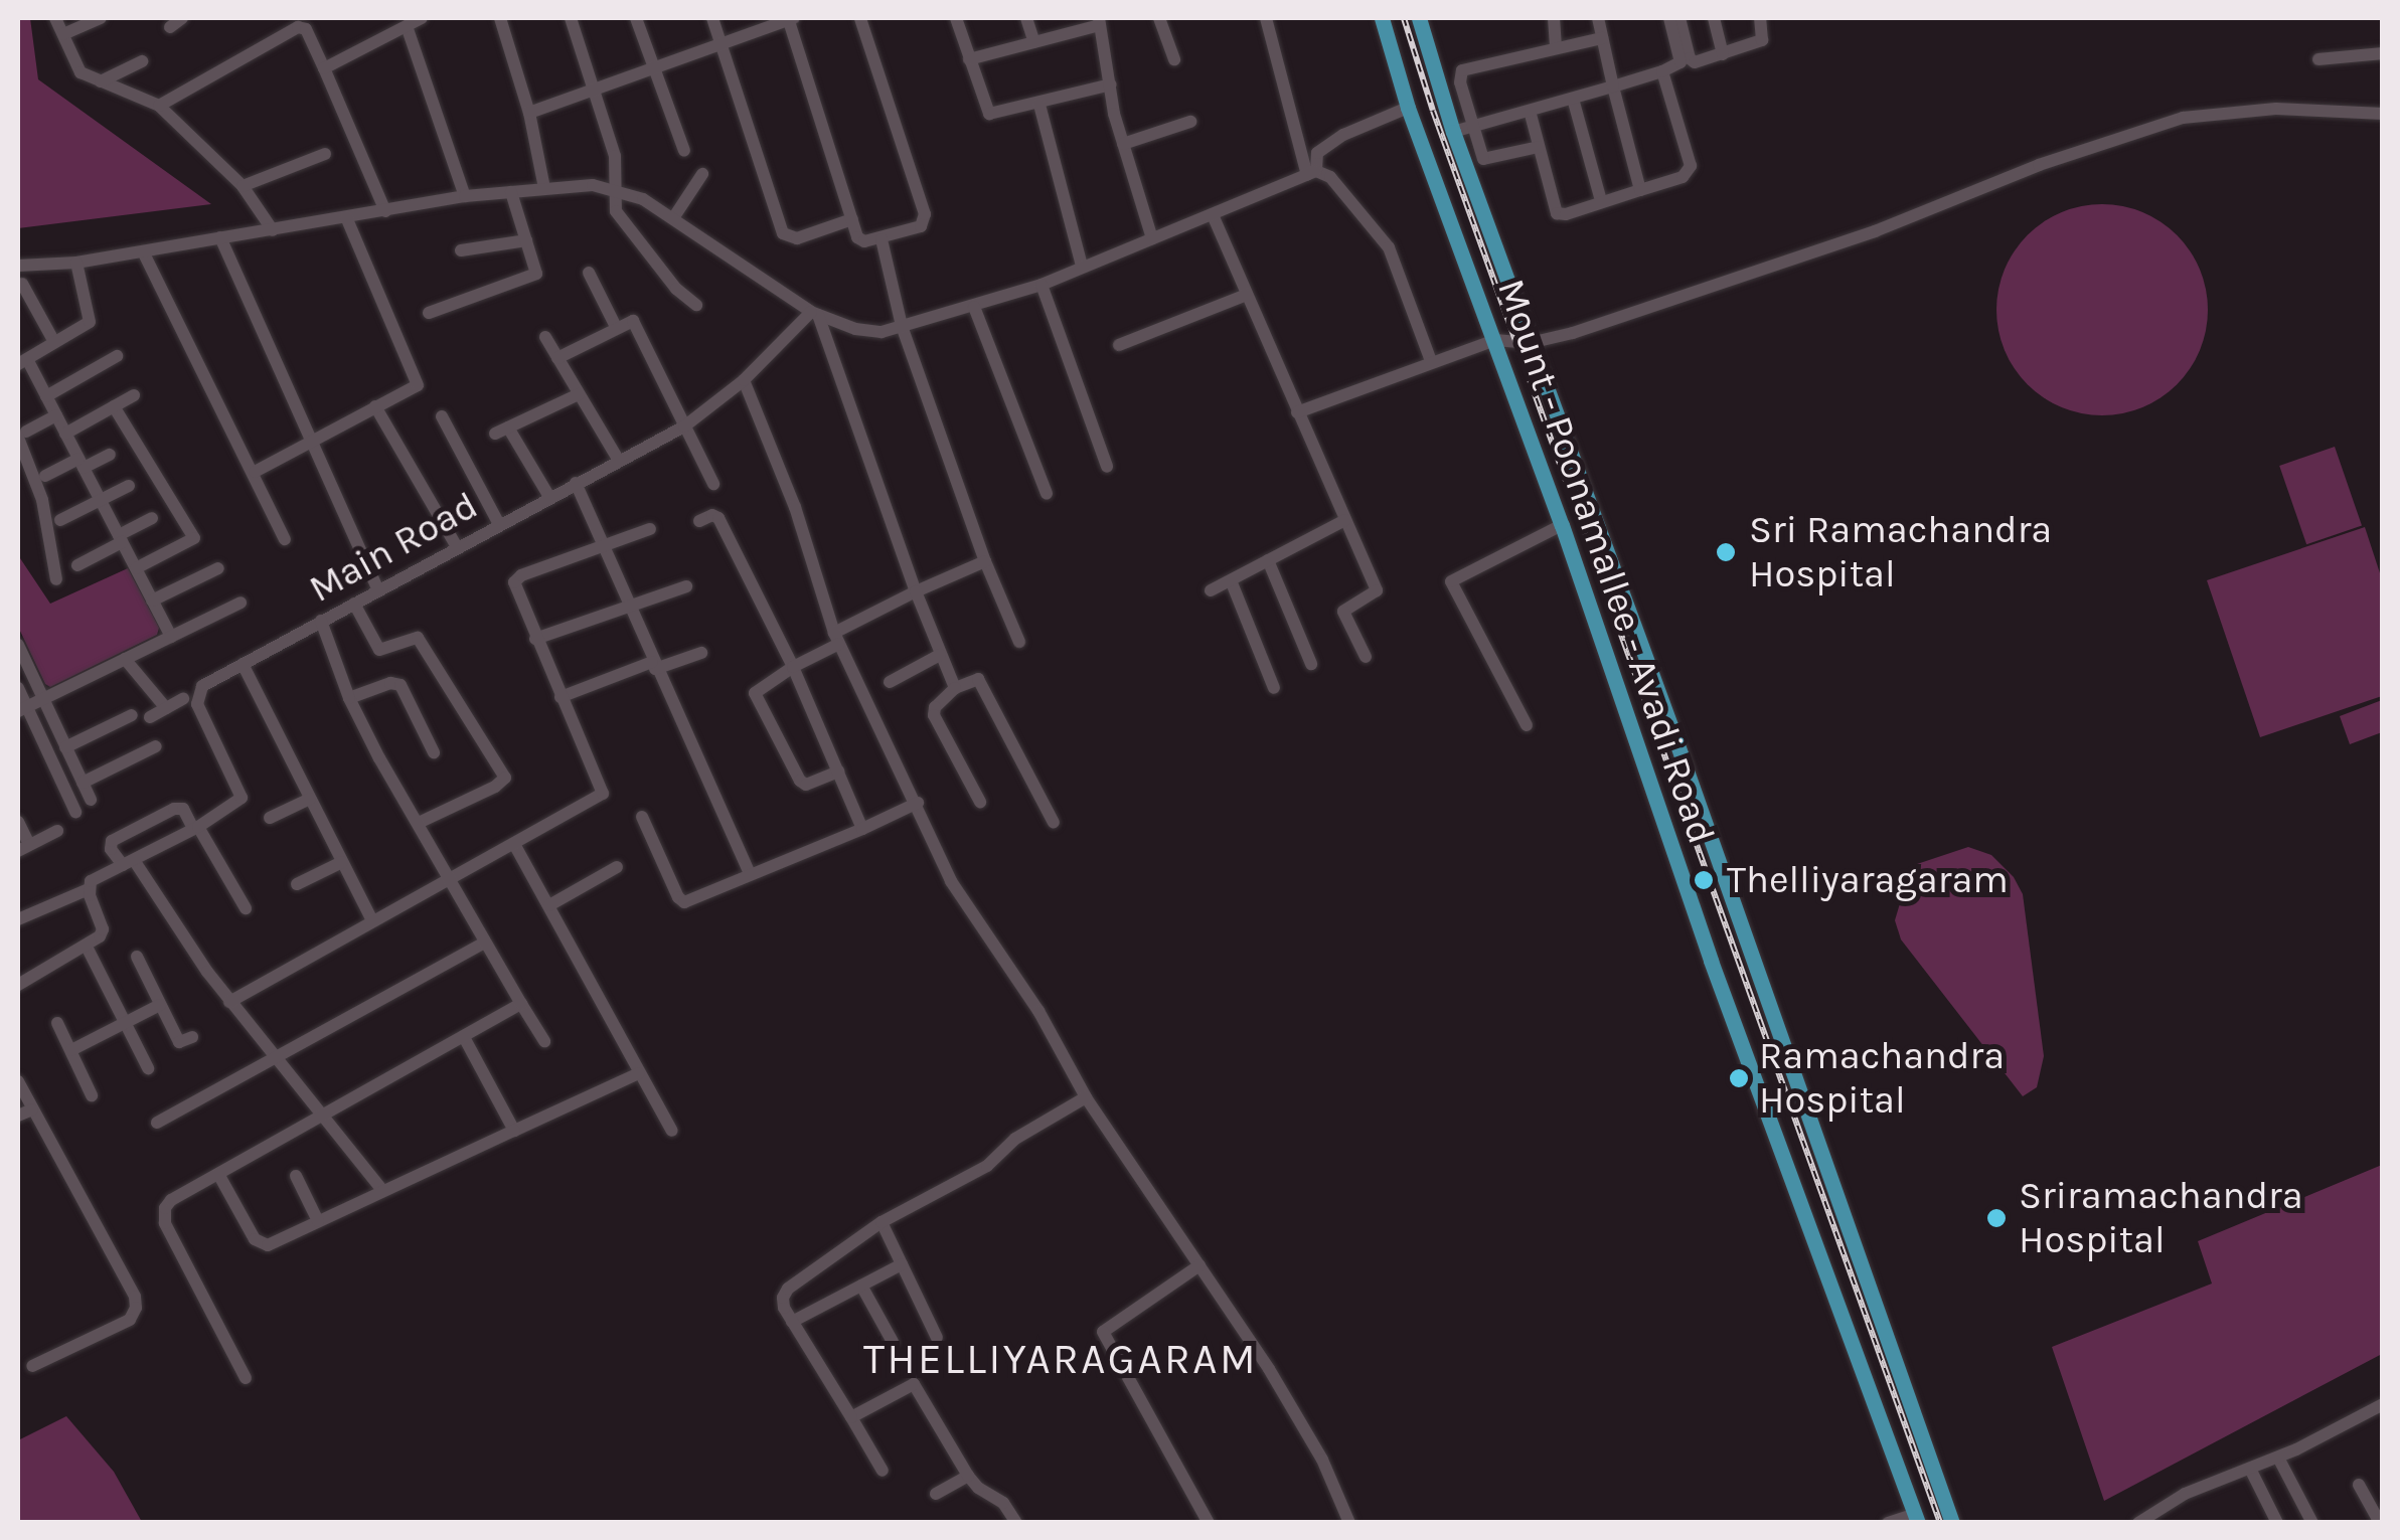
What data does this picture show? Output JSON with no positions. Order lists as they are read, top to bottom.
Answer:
{
  "streets": {
    "main road": ["Mount - Poonamallee - Avadi Road"],
    "street": ["Main Road"]
  },
  "districts": ["THELLIYARAGARAM"],
  "places": [
    "Sri Ramachandra Hospital",
    "Thelliyaragaram",
    "Ramachandra Hospital",
    "Sriramachandra Hospital"
  ]
}
